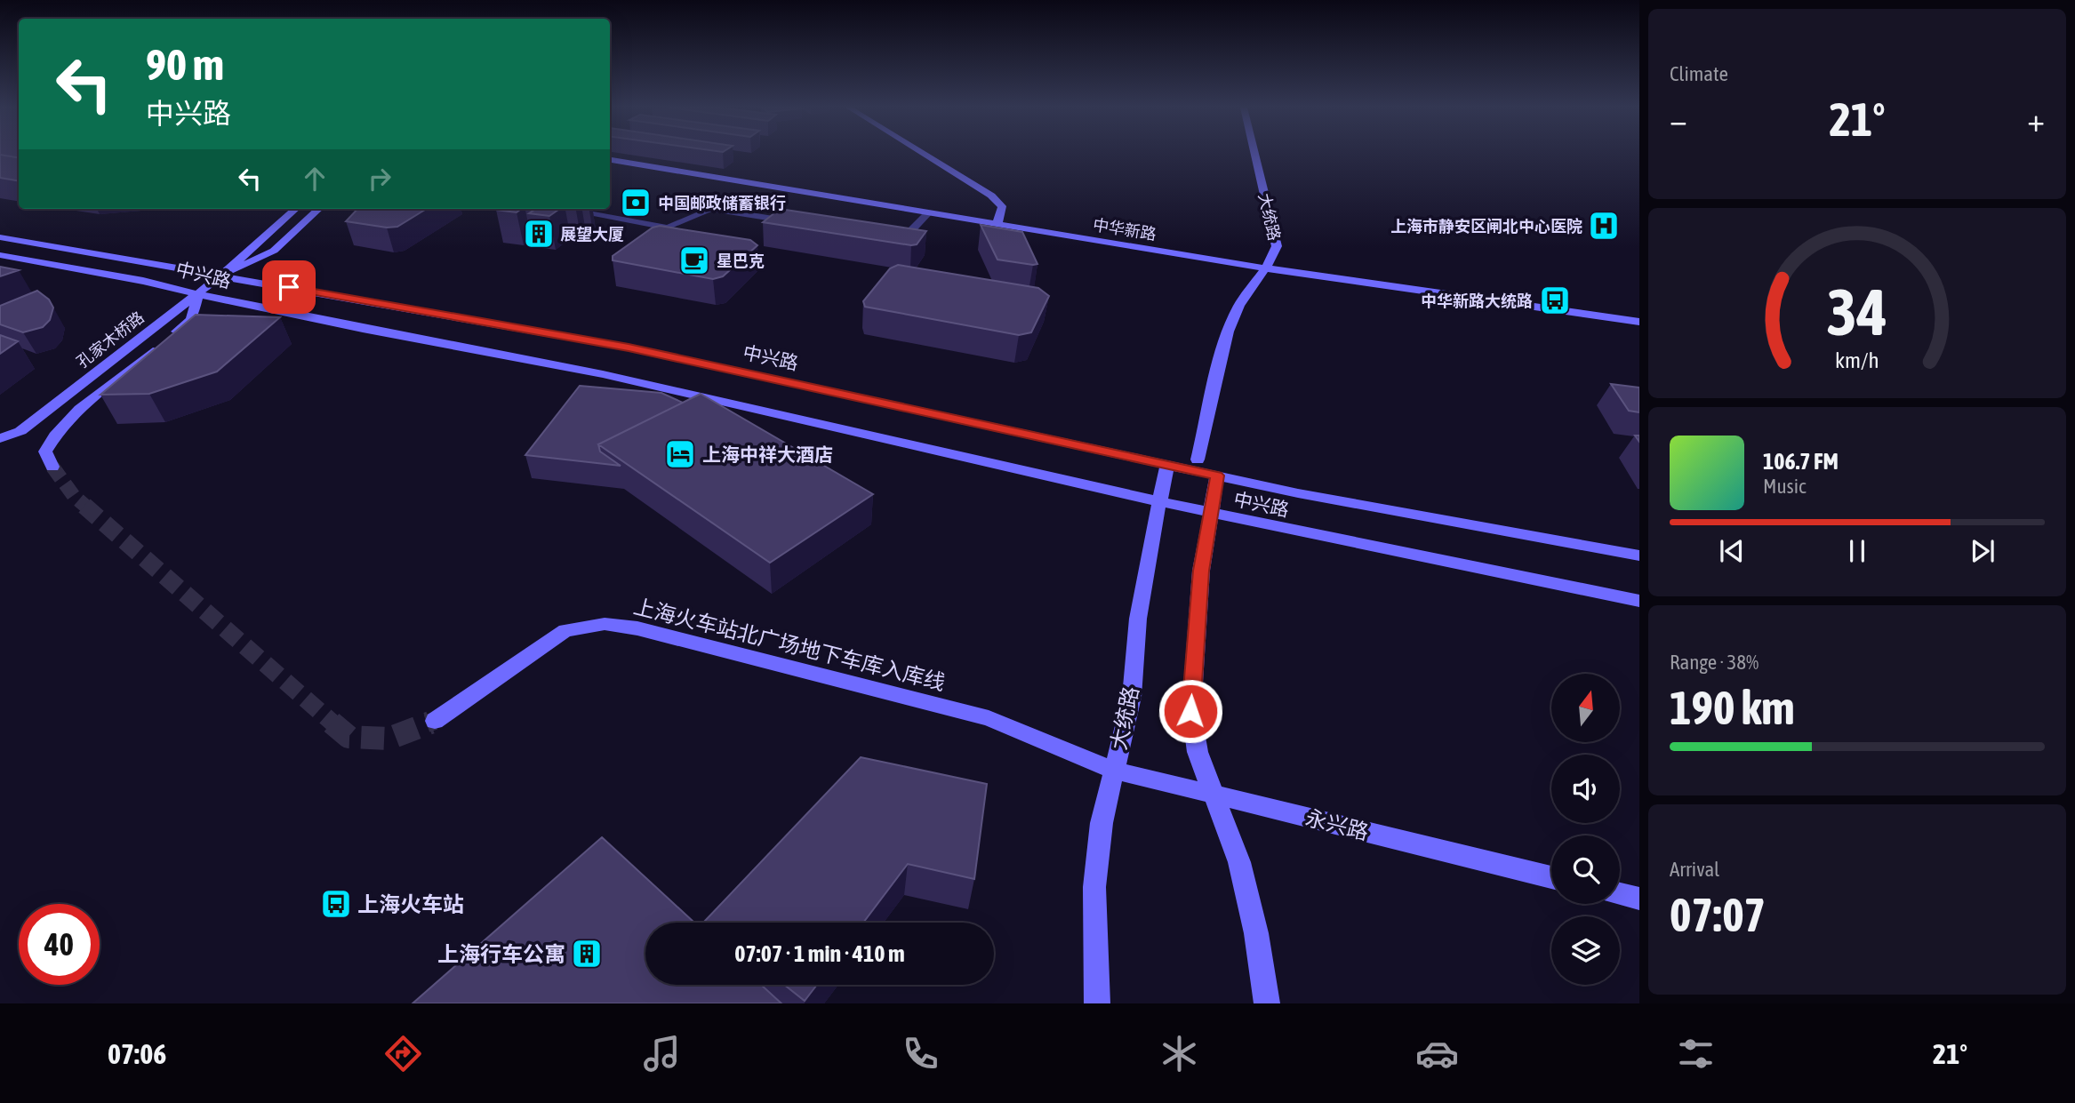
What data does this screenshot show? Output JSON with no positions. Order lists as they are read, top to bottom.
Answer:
{
  "streets": {
    "street": [
      "大统路",
      "中华新路",
      "中兴路",
      "孔家木桥路",
      "上海火车站北广场地下车库入库线",
      "永兴路"
    ]
  },
  "crossings": [
    ["大统路", "中华新路"],
    ["大统路", "中兴路"],
    ["大统路", "上海火车站北广场地下车库入库线"],
    ["大统路", "永兴路"],
    ["中兴路", "孔家木桥路"],
    ["上海火车站北广场地下车库入库线", "永兴路"]
  ],
  "places": {
    "bank": ["中国邮政储蓄银行"],
    "hospital": ["上海市静安区闸北中心医院"],
    "building": ["展望大厦", "上海行车公寓"],
    "cafe": ["星巴克"],
    "bus stop": ["中华新路大统路", "上海火车站"],
    "hotel": ["上海中祥大酒店"]
  },
  "north": "top",
  "page": {
    "tile": [
      "Climate",
      ["Range · 38%", "190 km"],
      ["Arrival", "07:07"]
    ],
    "turn": ["90 m", "中兴路"],
    "heat": ["−", "21°", "+"],
    "song": ["106.7 FM", "Music"],
    "limit": "40",
    "trip": "07:07 · 1 min · 410 m",
    "tabs": ["07:06", "21°"],
    "gauge": ["34", "km/h"]
  }
}
